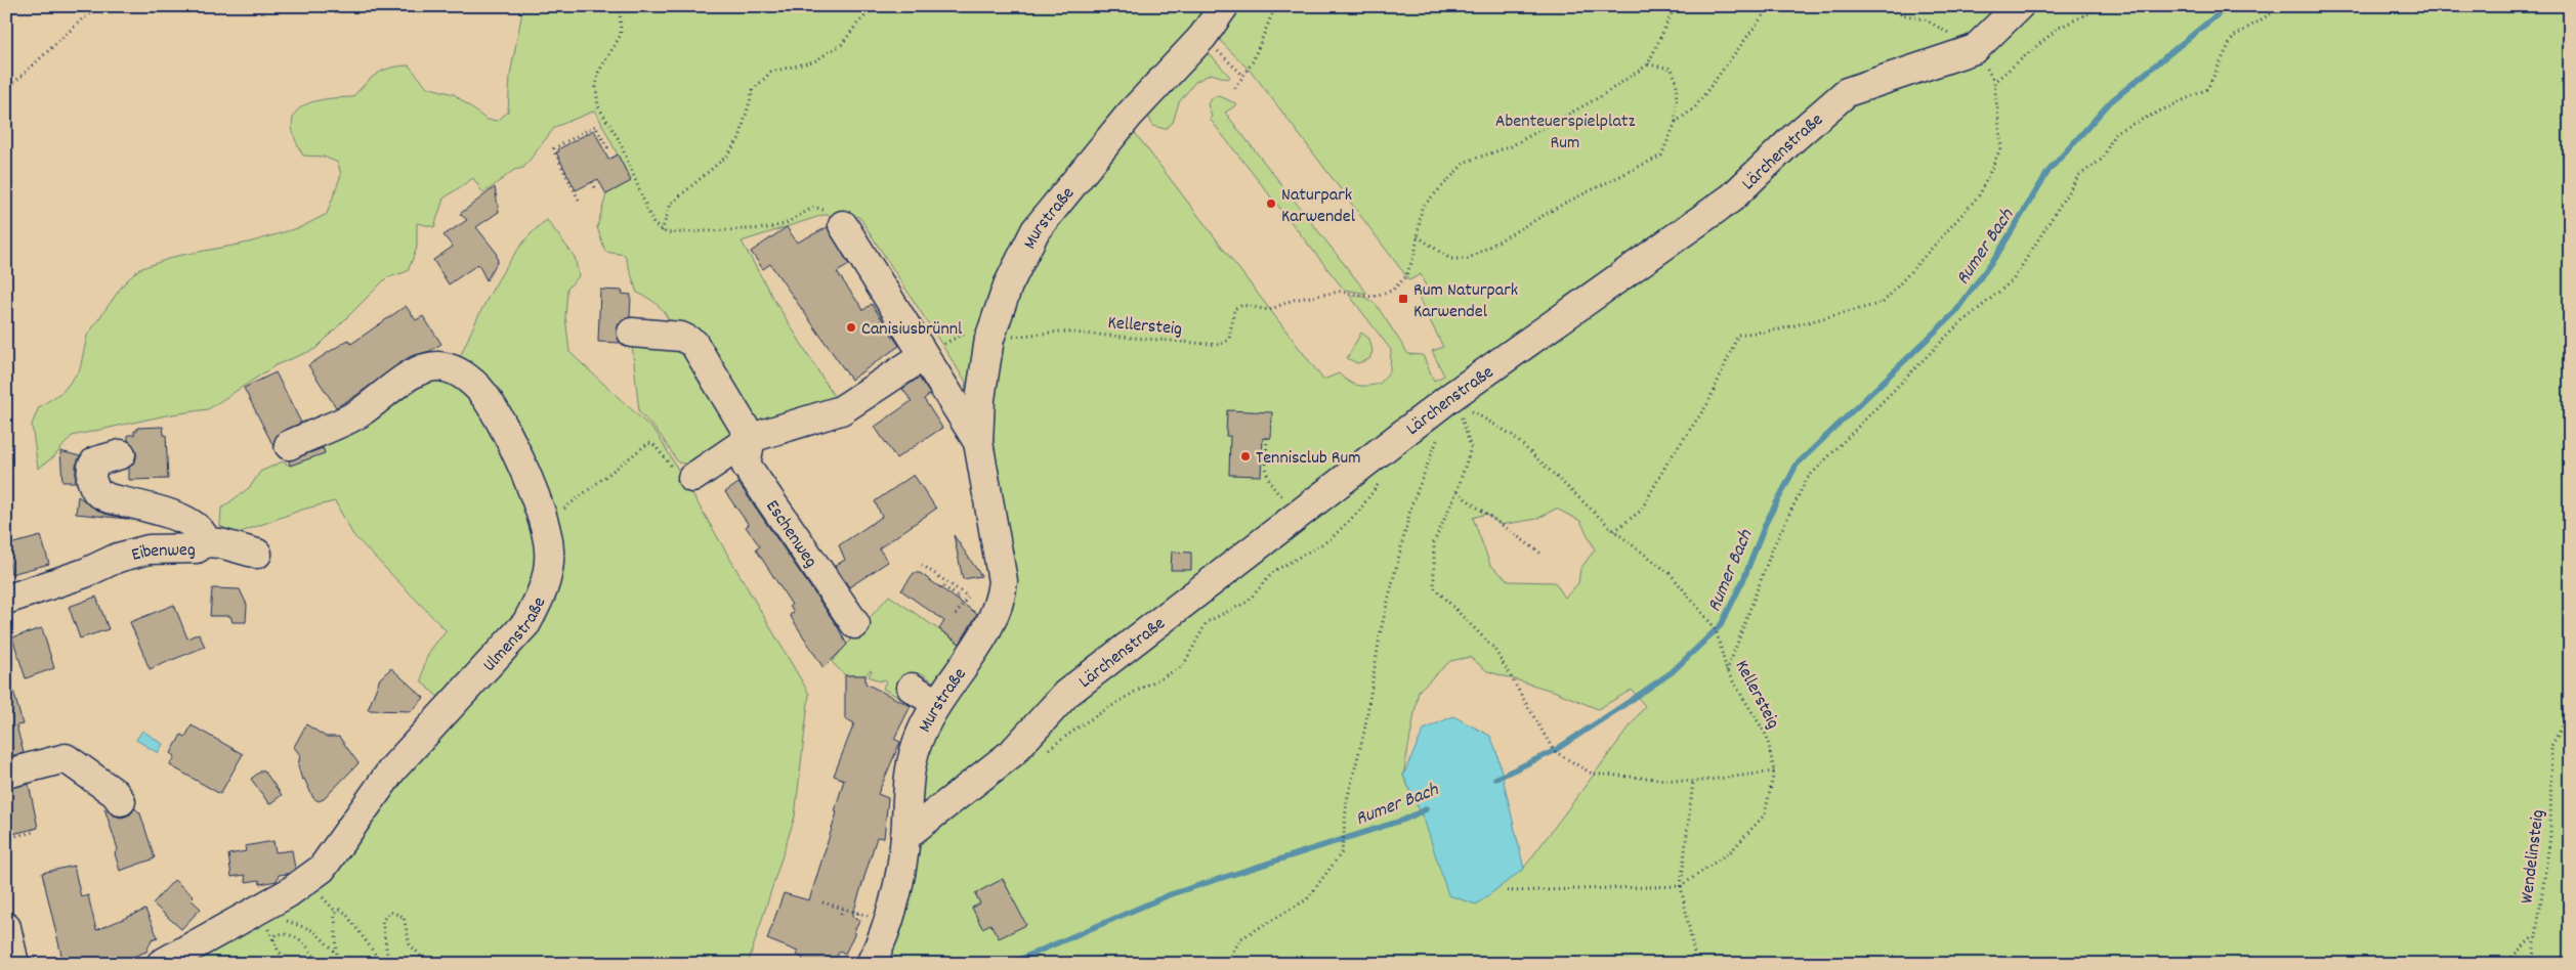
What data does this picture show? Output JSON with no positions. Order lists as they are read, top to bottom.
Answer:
{
  "streets": {
    "street": [
      "Lärchenstraße",
      "Murstraße",
      "Eschenweg",
      "Eibenweg",
      "Ulmenstraße"
    ],
    "path": ["Kellersteig", "Wendelinsteig"]
  },
  "crossings": [
    ["Lärchenstraße", "Murstraße"],
    ["Lärchenstraße", "Kellersteig"],
    ["Murstraße", "Kellersteig"]
  ],
  "water": ["Rumer Bach"],
  "parks": ["Abenteuerspielplatz Rum"],
  "places": {
    "other": ["Naturpark Karwendel", "Canisiusbrünnl", "Tennisclub Rum"],
    "transit": ["Rum Naturpark Karwendel"]
  }
}
